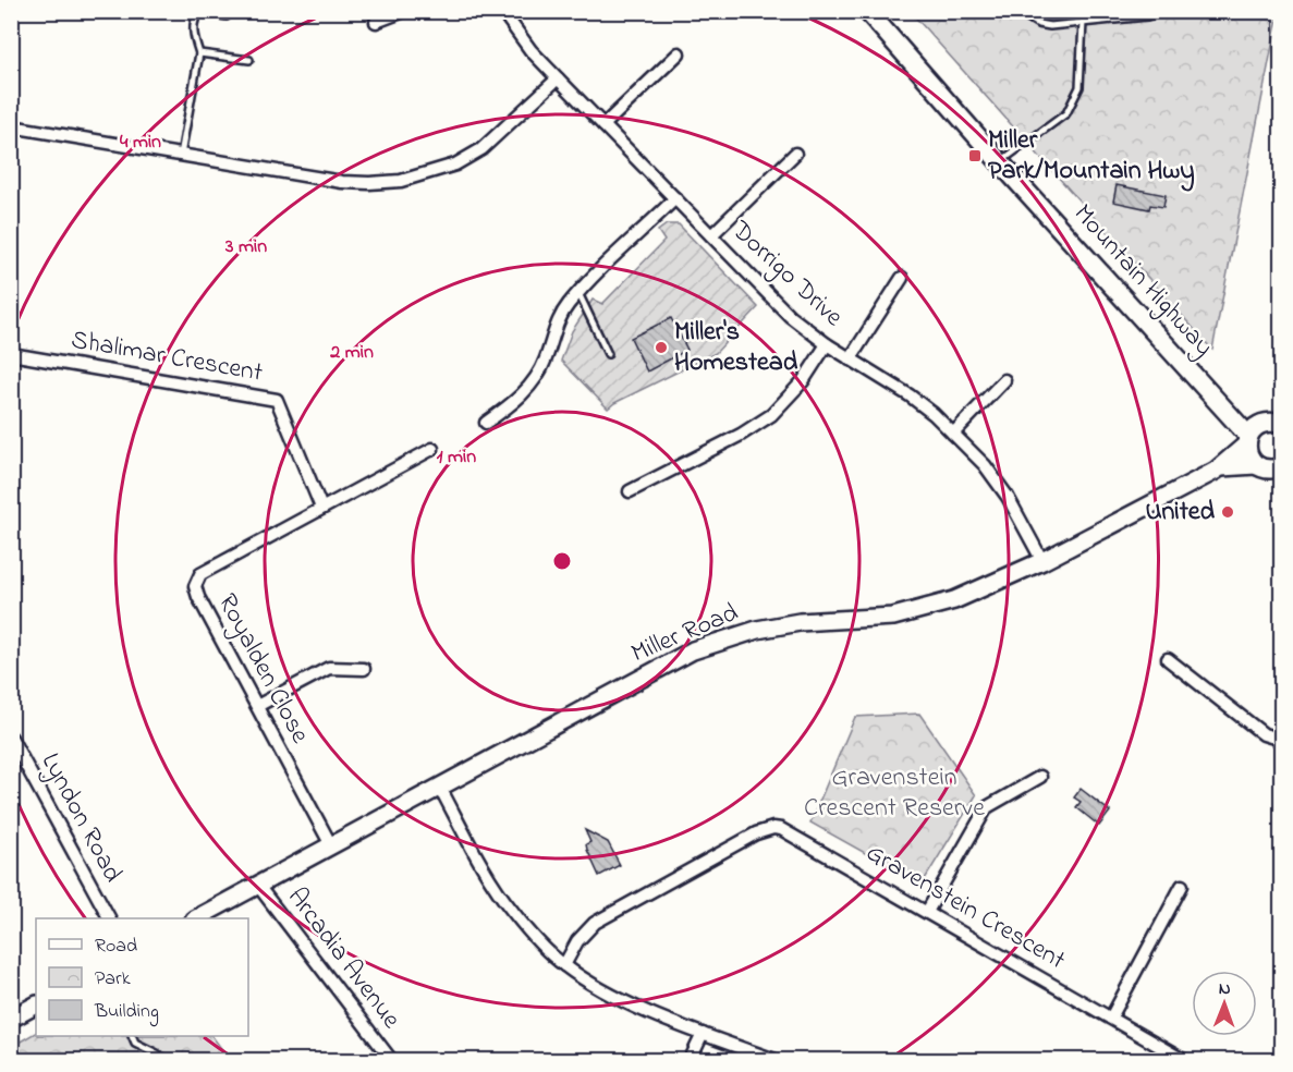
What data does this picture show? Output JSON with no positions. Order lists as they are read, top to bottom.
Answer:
{
  "streets": {
    "main road": ["Mountain Highway", "Miller Road"],
    "street": [
      "Dorrigo Drive",
      "Shalimar Crescent",
      "Royalden Close",
      "Lyndon Road",
      "Gravenstein Crescent",
      "Arcadia Avenue"
    ]
  },
  "crossings": [
    ["Dorrigo Drive", "Miller Road"],
    ["Mountain Highway", "Miller Road"],
    ["Shalimar Crescent", "Royalden Close"],
    ["Miller Road", "Royalden Close"],
    ["Miller Road", "Arcadia Avenue"]
  ],
  "parks": ["Gravenstein Crescent Reserve"],
  "places": {
    "transit": ["Miller Park/Mountain Hwy"],
    "other": ["Miller's Homestead", "United"]
  },
  "legend": ["Road", "Park", "Building"],
  "north": "top",
  "rings": [
    "4 min",
    "3 min",
    "2 min",
    "1 min"
  ]
}
